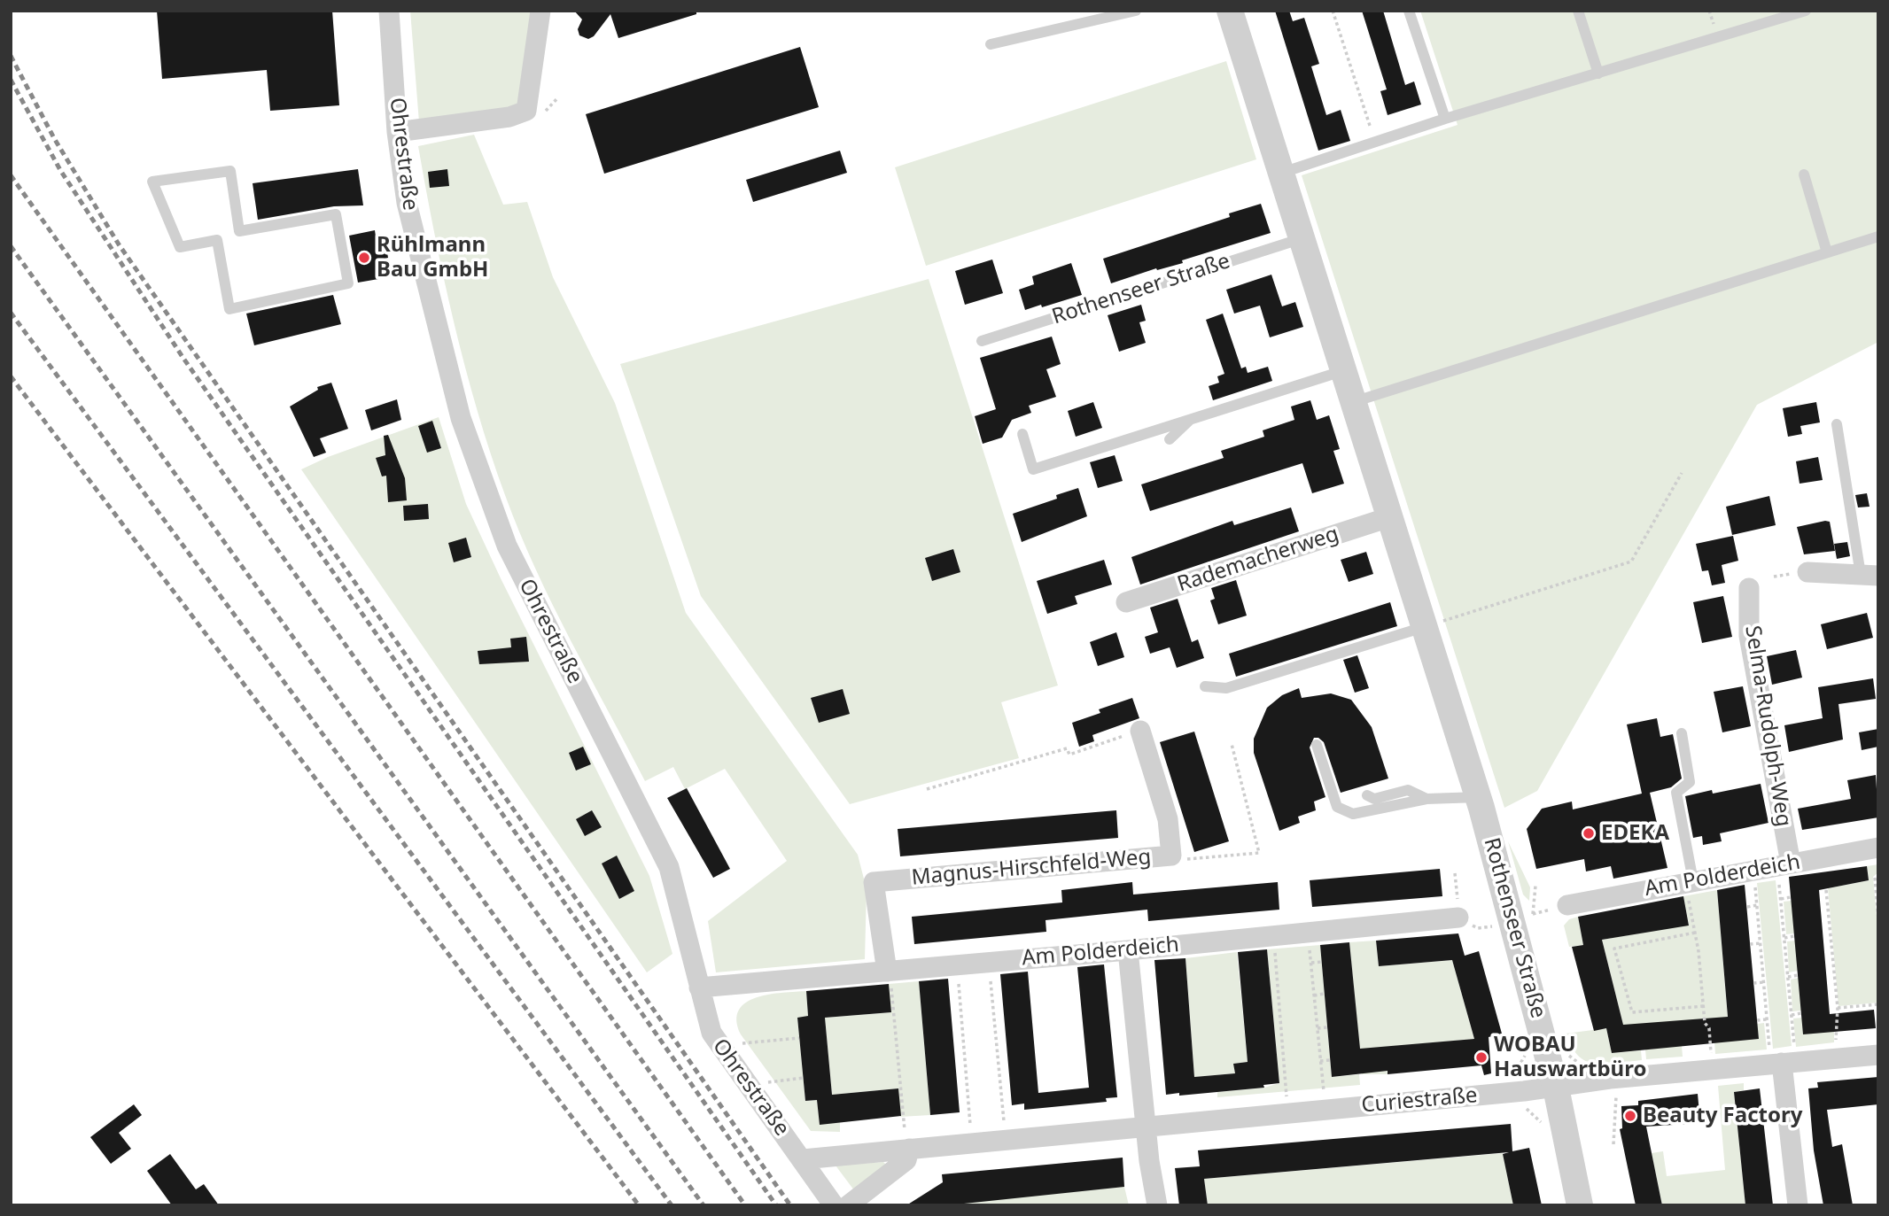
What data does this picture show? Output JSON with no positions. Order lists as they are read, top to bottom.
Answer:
{
  "streets": {
    "street": [
      "Ohrestraße",
      "Rothenseer Straße",
      "Rademacherweg",
      "Selma-Rudolph-Weg",
      "Magnus-Hirschfeld-Weg",
      "Am Polderdeich",
      "Curiestraße"
    ]
  },
  "crossings": [
    ["Ohrestraße", "Am Polderdeich"],
    ["Ohrestraße", "Curiestraße"],
    ["Rothenseer Straße", "Rademacherweg"],
    ["Rothenseer Straße", "Curiestraße"],
    ["Selma-Rudolph-Weg", "Am Polderdeich"],
    ["Magnus-Hirschfeld-Weg", "Am Polderdeich"]
  ],
  "places": [
    "Rühlmann Bau GmbH",
    "EDEKA",
    "WOBAU Hauswartbüro",
    "Beauty Factory"
  ]
}
